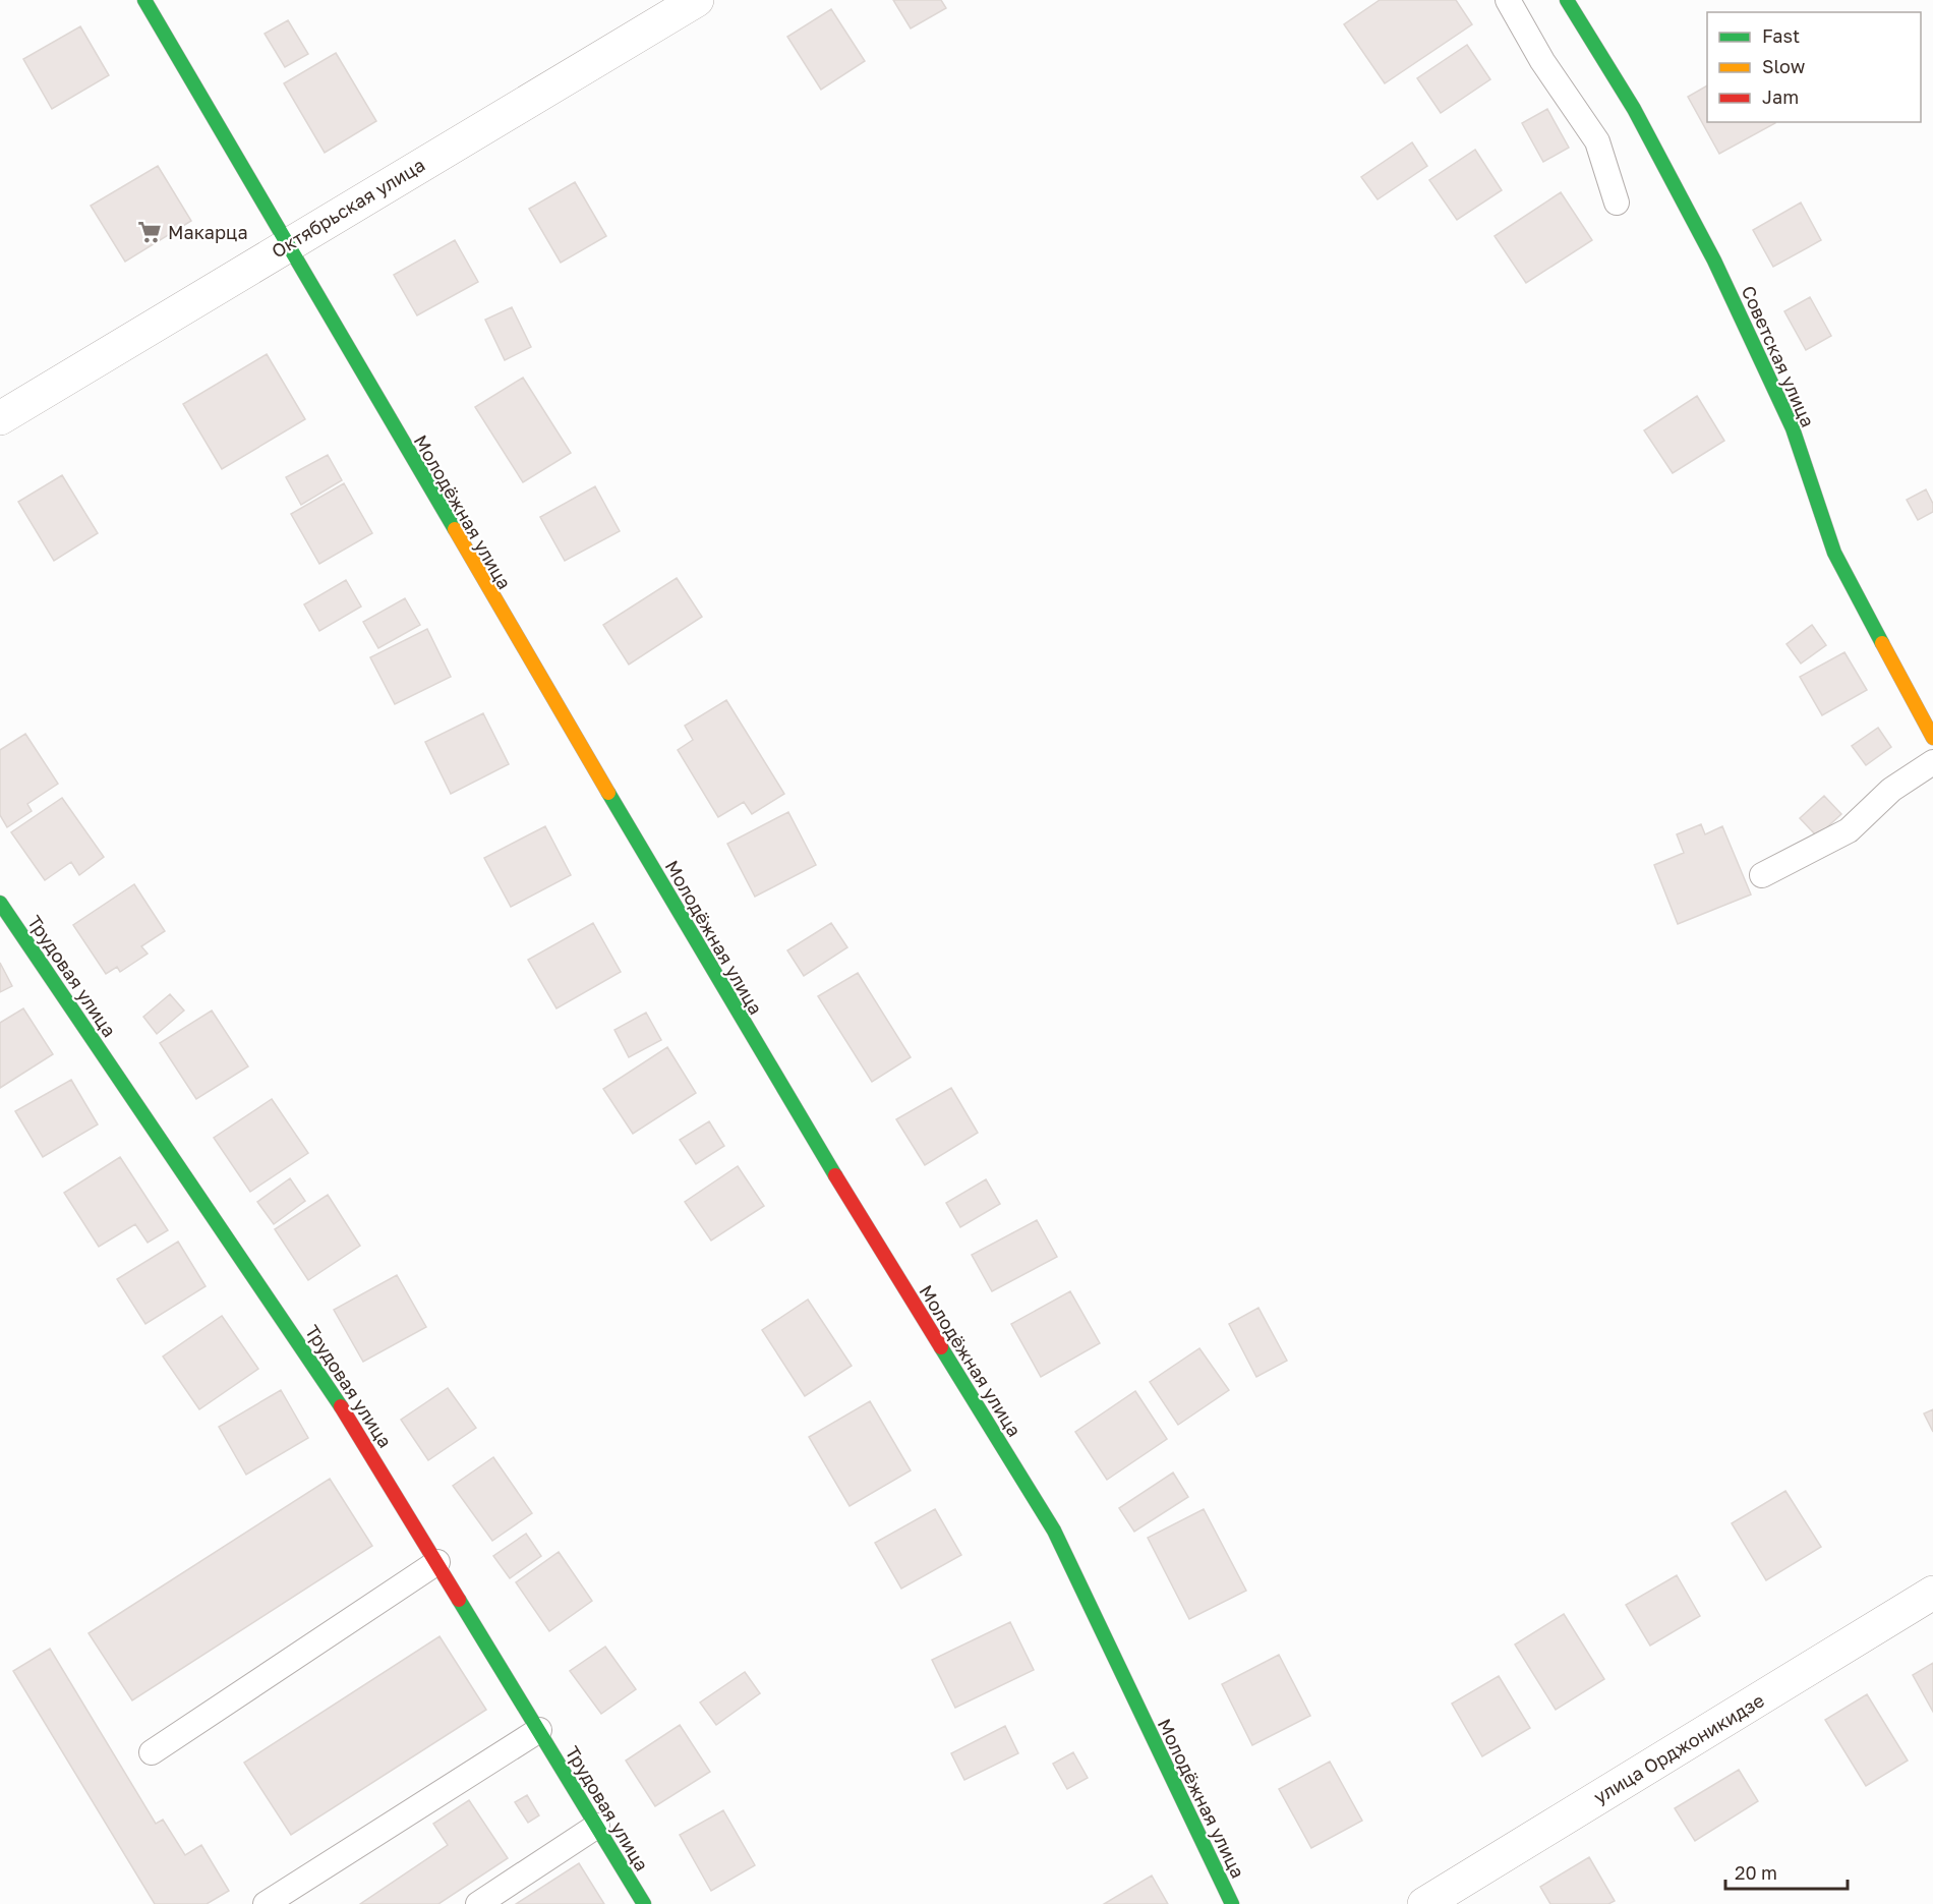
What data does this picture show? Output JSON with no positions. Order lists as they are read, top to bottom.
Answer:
{
  "streets": {
    "street": [
      "Октябрьская улица",
      "Советская улица",
      "Молодёжная улица",
      "Трудовая улица",
      "улица Орджоникидзе"
    ]
  },
  "crossings": [
    ["Октябрьская улица", "Молодёжная улица"]
  ],
  "places": {
    "supermarket": ["Макарца"]
  },
  "legend": ["Fast", "Slow", "Jam"],
  "scale_bar": "20 m"
}
